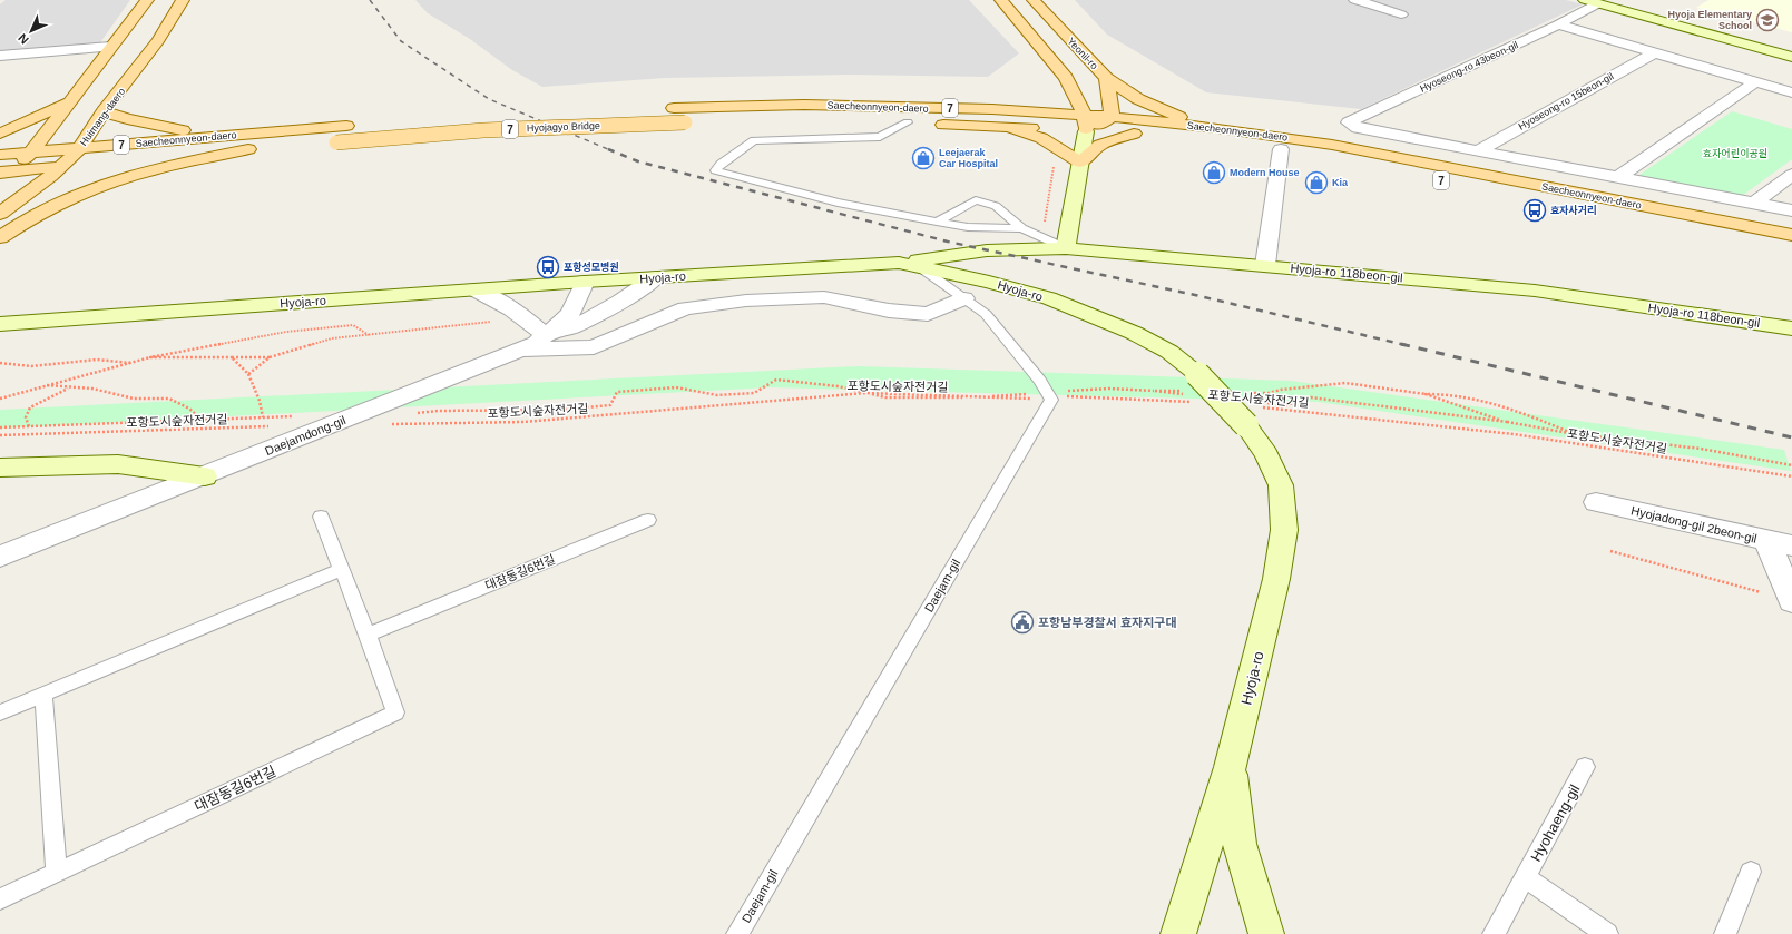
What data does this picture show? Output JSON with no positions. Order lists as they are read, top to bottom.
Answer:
{
  "streets": {
    "main road": [
      "Yeonil-ro",
      "Saecheonnyeon-daero",
      "7",
      "Huimang-daero",
      "Hyojagyo Bridge"
    ],
    "street": [
      "Hyoseong-ro 43beon-gil",
      "Hyoseong-ro 15beon-gil",
      "Hyoja-ro 118beon-gil",
      "Hyoja-ro",
      "Daejamdong-gil",
      "Hyojadong-gil 2beon-gil"
    ],
    "lane": ["대잠동길6번길", "Daejam-gil", "Hyohaeng-gil"],
    "path": ["포항도시숲자전거길"]
  },
  "crossings": [
    ["Yeonil-ro", "Saecheonnyeon-daero"],
    ["Hyoseong-ro 43beon-gil", "Hyoseong-ro 15beon-gil"],
    ["Saecheonnyeon-daero", "Huimang-daero"],
    ["Saecheonnyeon-daero", "Hyojagyo Bridge"],
    ["Hyoja-ro 118beon-gil", "Hyoja-ro"],
    ["Hyoja-ro", "포항도시숲자전거길"],
    ["Hyoja-ro", "Daejamdong-gil"],
    ["포항도시숲자전거길", "Daejam-gil"]
  ],
  "parks": ["효자어린이공원"],
  "places": {
    "school or university": ["Hyoja Elementary School"],
    "shop": ["Leejaerak Car Hospital", "Modern House", "Kia"],
    "bus stop": ["효자사거리", "포항성모병원"],
    "public building": ["포항남부경찰서 효자지구대"]
  },
  "north": "bottom left"
}
